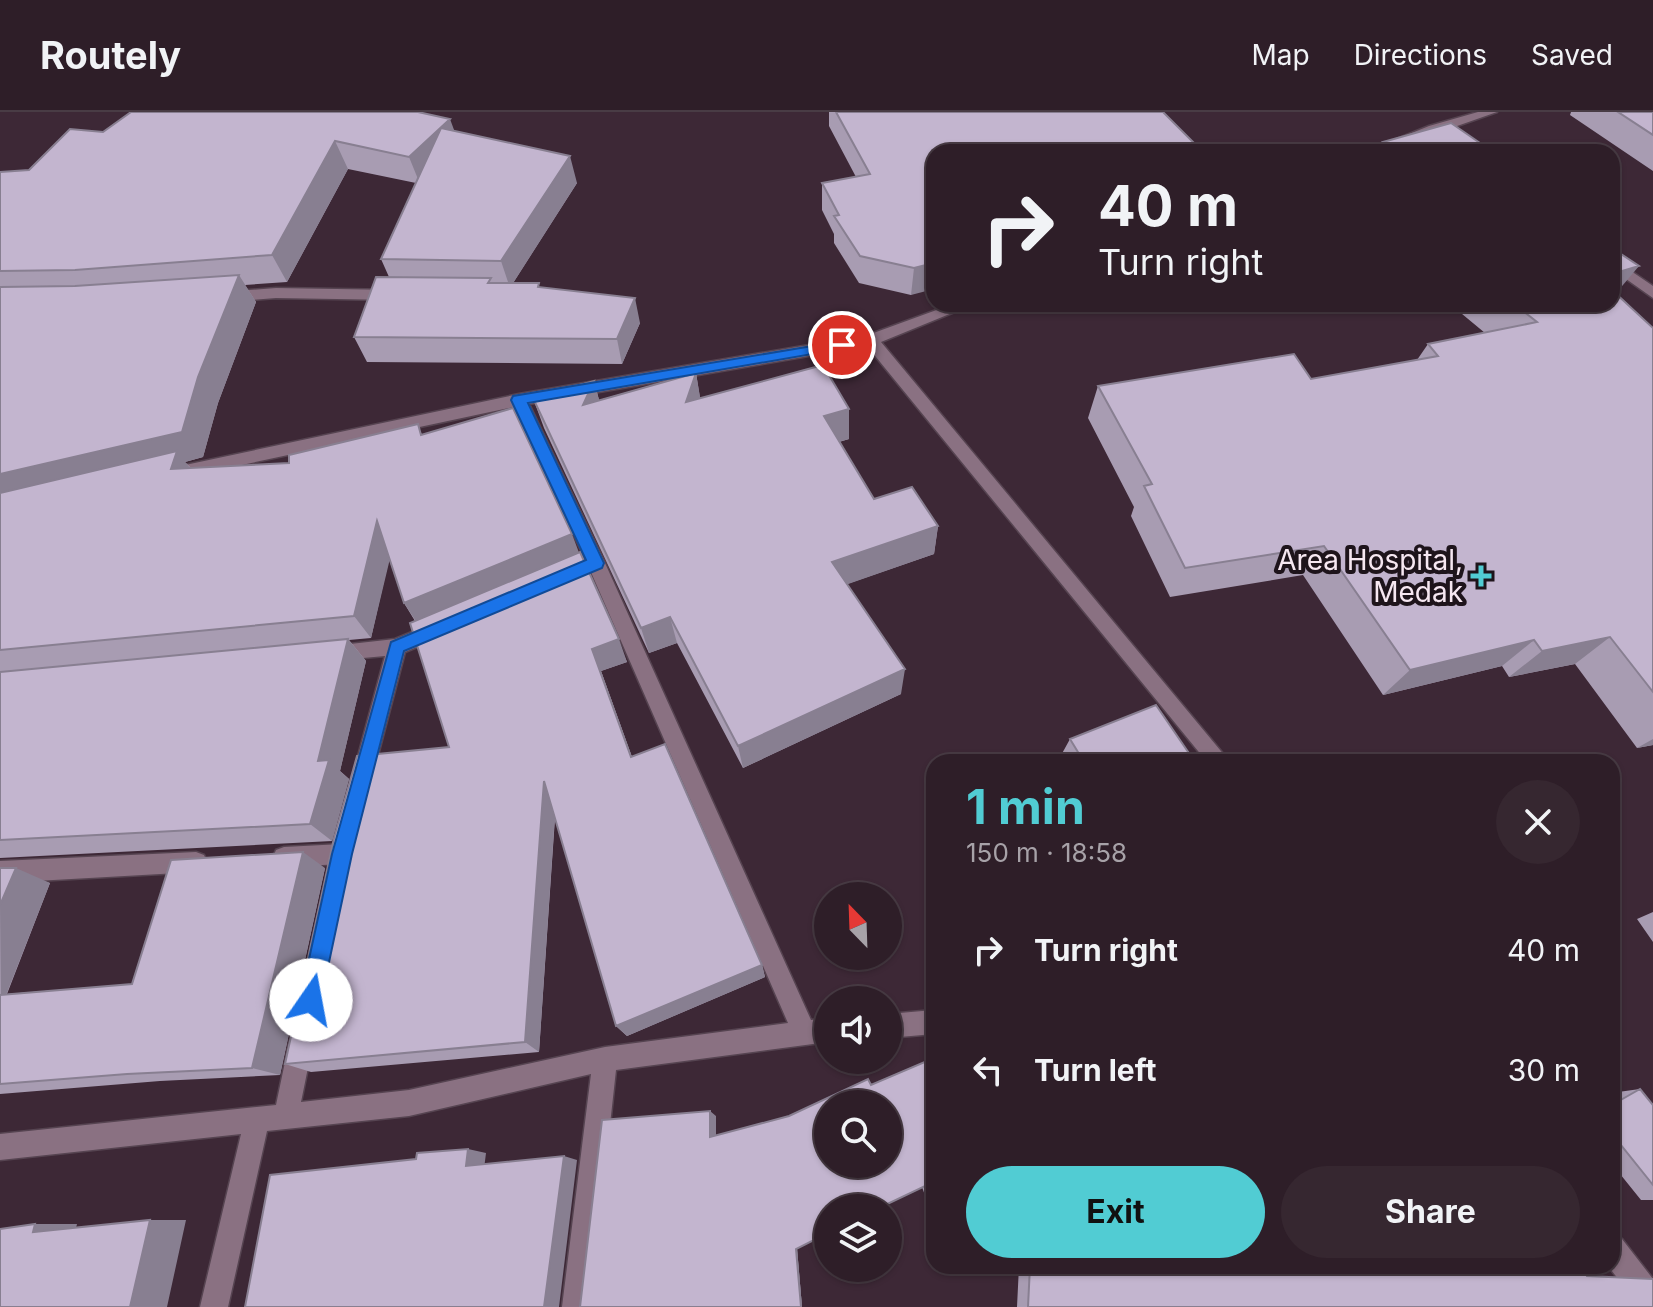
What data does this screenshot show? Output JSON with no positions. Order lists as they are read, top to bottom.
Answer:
{
  "places": {
    "health": ["Area Hospital, Medak"]
  },
  "north": "top left",
  "page": {
    "header": "Routely",
    "nav": ["Map", "Directions", "Saved"],
    "turn": ["40 m", "Turn right"],
    "heading": ["1 min", "150 m · 18:58"],
    "list": [
      {
        "name": "Turn right",
        "value": "40 m"
      },
      {
        "name": "Turn left",
        "value": "30 m"
      }
    ],
    "buttons": ["Exit", "Share"]
  }
}
